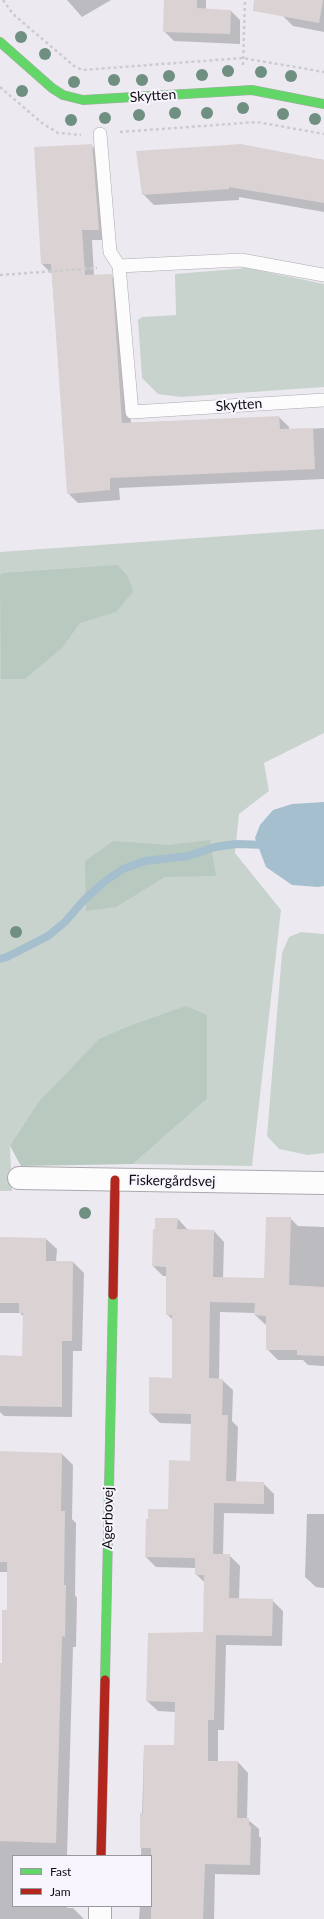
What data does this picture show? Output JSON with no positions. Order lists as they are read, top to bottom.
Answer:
{
  "streets": {
    "street": ["Skytten", "Fiskergårdsvej", "Agerbovej"]
  },
  "crossings": [
    ["Fiskergårdsvej", "Agerbovej"]
  ],
  "legend": ["Fast", "Jam"]
}
